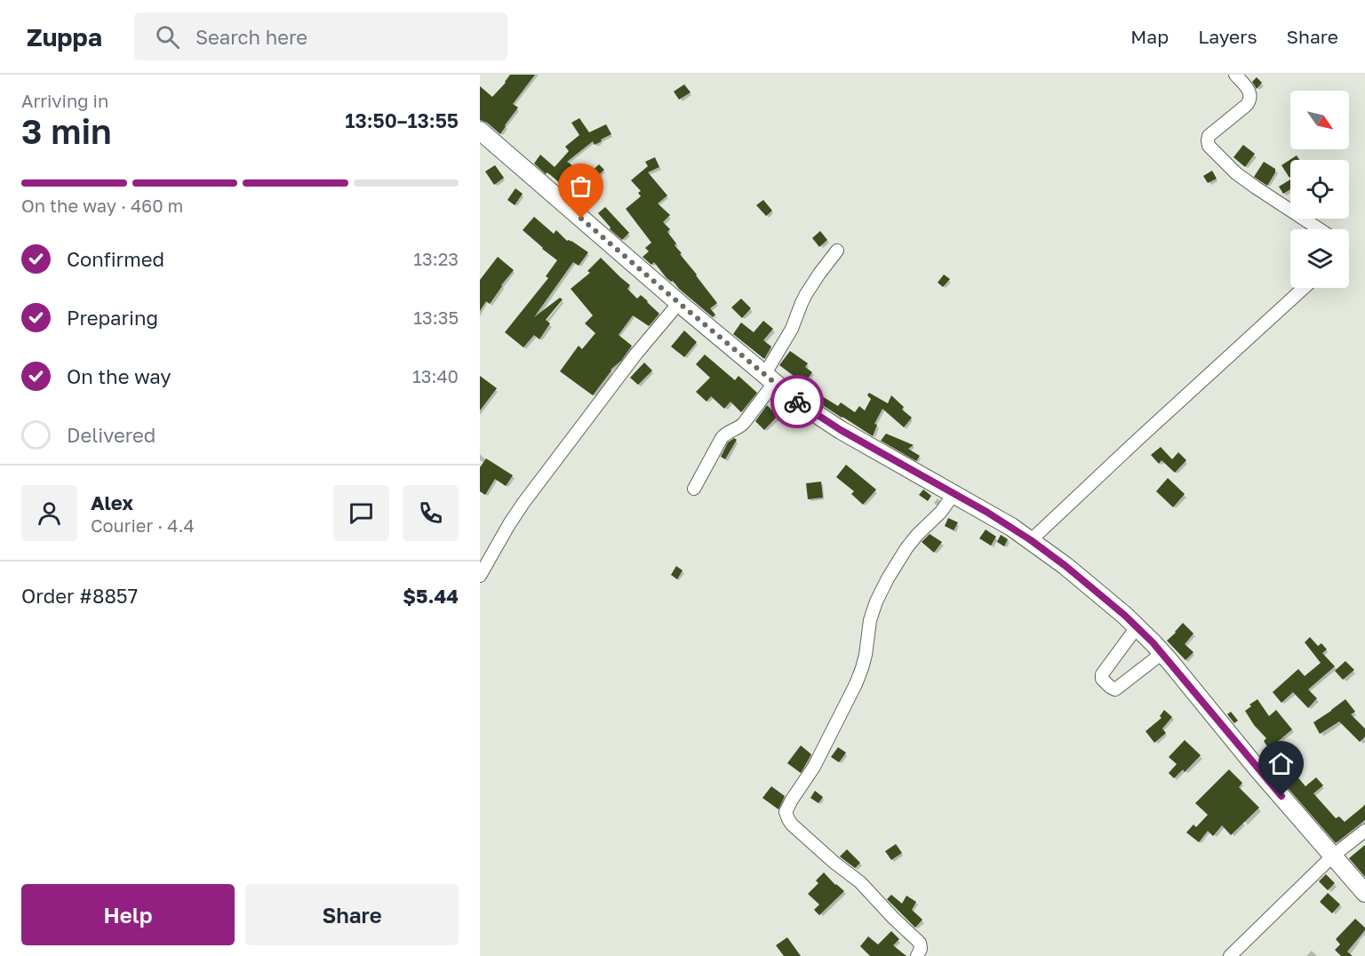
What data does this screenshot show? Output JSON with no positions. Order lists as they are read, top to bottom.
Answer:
{
  "north": "bottom right",
  "page": {
    "header": "Zuppa",
    "search": "Search here",
    "nav": ["Map", "Layers", "Share"],
    "heading": ["3 min", "Arriving in", "13:50–13:55"],
    "panel": [
      "Alex",
      "Courier · 4.4",
      "Order #8857",
      "$5.44"
    ],
    "bar": "On the way · 460 m",
    "list": [
      ["Confirmed", "13:23"],
      ["Preparing", "13:35"],
      ["On the way", "13:40"],
      "Delivered"
    ],
    "buttons": ["Help", "Share"]
  }
}
